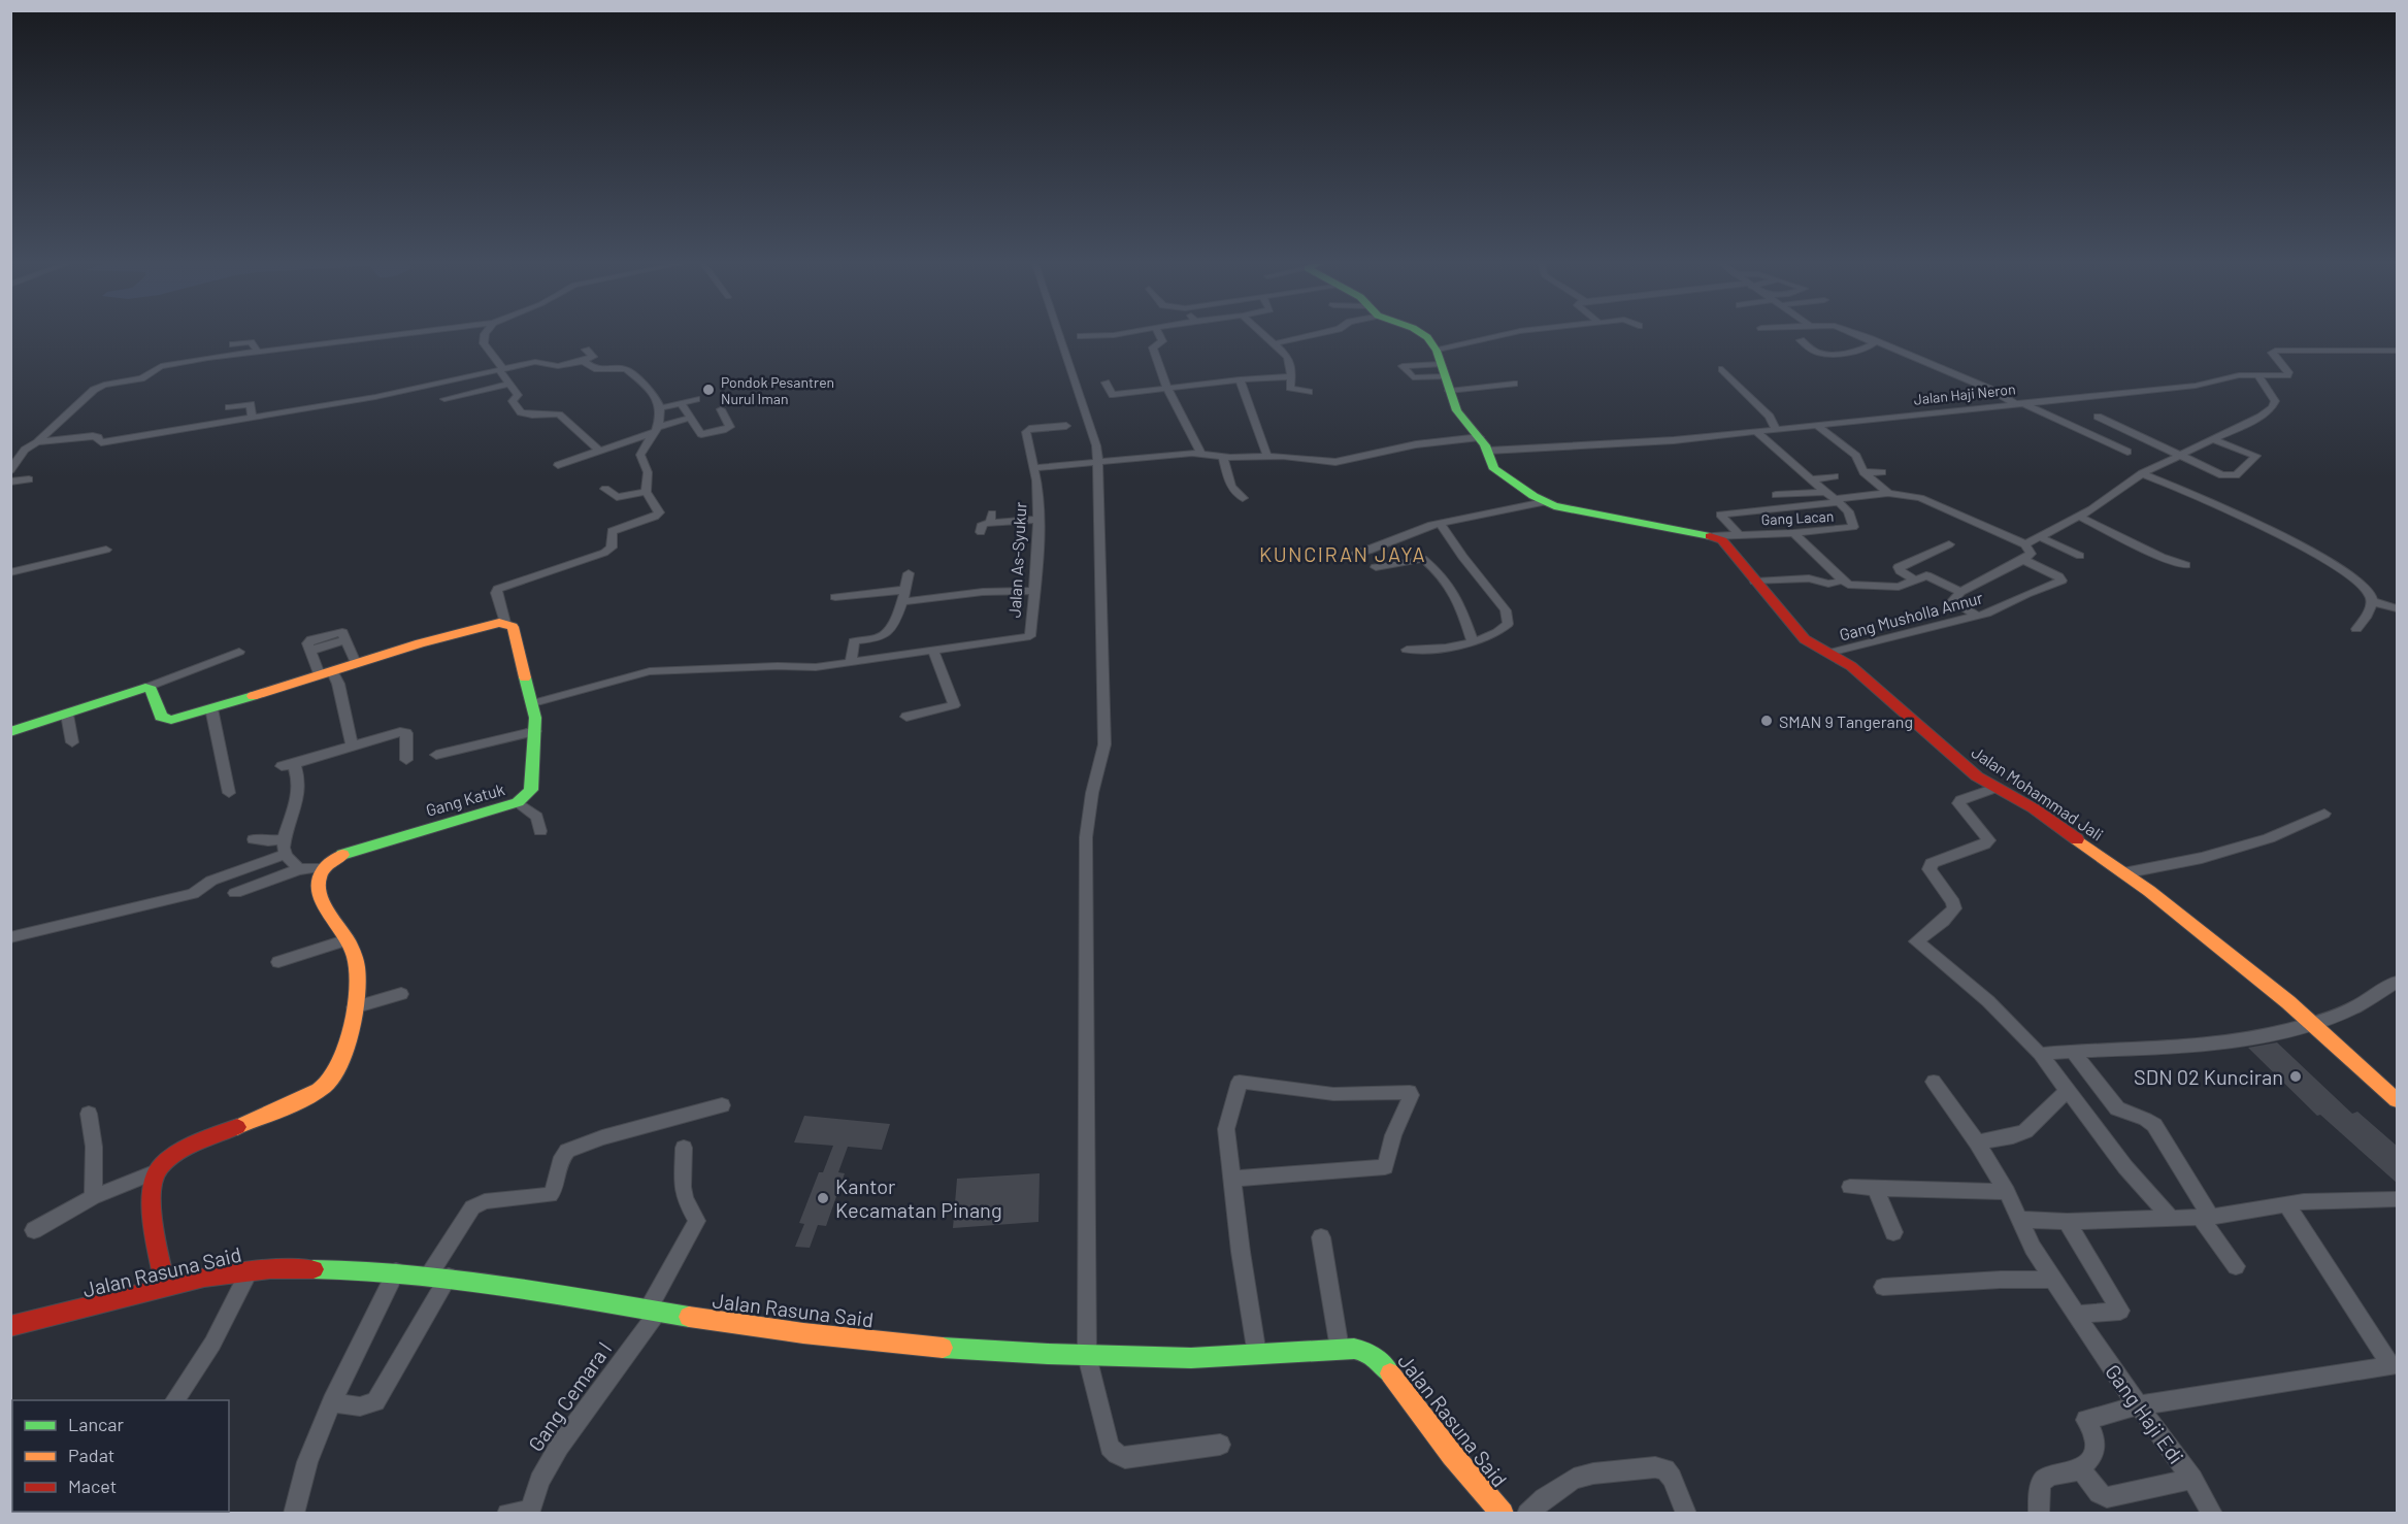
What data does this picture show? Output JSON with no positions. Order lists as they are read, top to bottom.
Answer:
{
  "streets": {
    "street": [
      "Jalan Haji Neron",
      "Gang Lacan",
      "Jalan As-Syukur",
      "Gang Musholla Annur",
      "Jalan Mohammad Jali",
      "Gang Katuk",
      "Jalan Rasuna Said",
      "Gang Cemara I",
      "Gang Haji Edi"
    ]
  },
  "crossings": [
    ["Gang Lacan", "Jalan Mohammad Jali"],
    ["Jalan As-Syukur", "Gang Katuk"],
    ["Gang Musholla Annur", "Jalan Mohammad Jali"],
    ["Jalan Rasuna Said", "Gang Cemara I"]
  ],
  "districts": ["KUNCIRAN JAYA"],
  "places": [
    "Pondok Pesantren Nurul Iman",
    "SMAN 9 Tangerang",
    "SDN 02 Kunciran",
    "Kantor Kecamatan Pinang"
  ],
  "legend": ["Lancar", "Padat", "Macet"]
}
